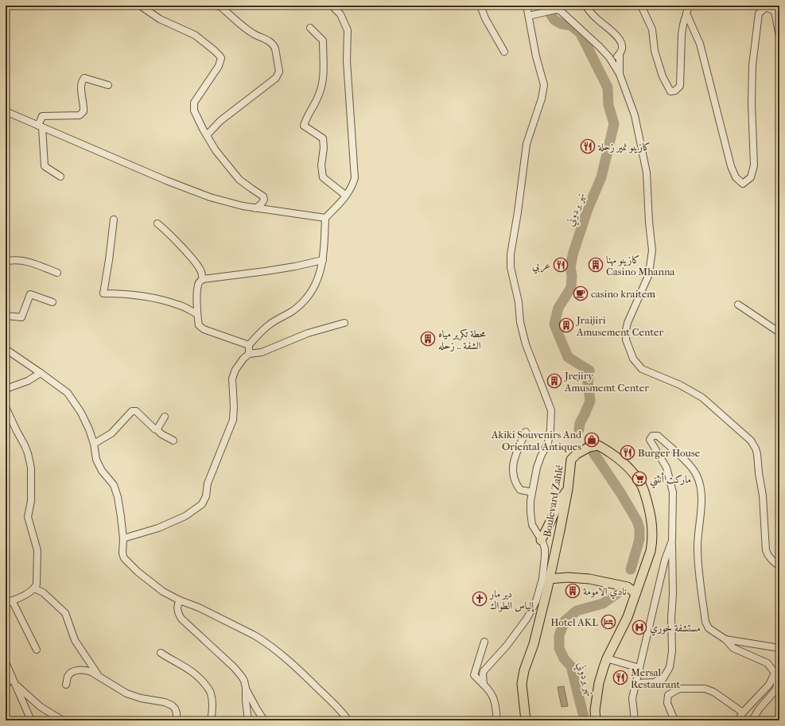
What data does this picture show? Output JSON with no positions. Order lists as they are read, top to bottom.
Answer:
{
  "streets": {
    "main road": ["Boulevard Zahlé"]
  },
  "water": ["نهر بردوني"],
  "places": {
    "restaurant": [
      "كازينو نمير زحلة",
      "عربي",
      "Burger House",
      "Mersal Restaurant"
    ],
    "building": [
      "كازينو مهنا Casino Mhanna",
      "Jraijiri Amusement Center",
      "محطة تكرير مياه الشفة .. زحله",
      "Jrejiry Amusmemt Center",
      "نادي الامومة"
    ],
    "cafe": ["casino kraitem"],
    "shop": ["Akiki Souvenirs And Oriental Antiques"],
    "supermarket": ["ماركت أنثني"],
    "church": ["دير مار إلياس الطواك"],
    "hotel": ["Hotel AKL"],
    "hospital": ["مستشفة خوري"]
  }
}
